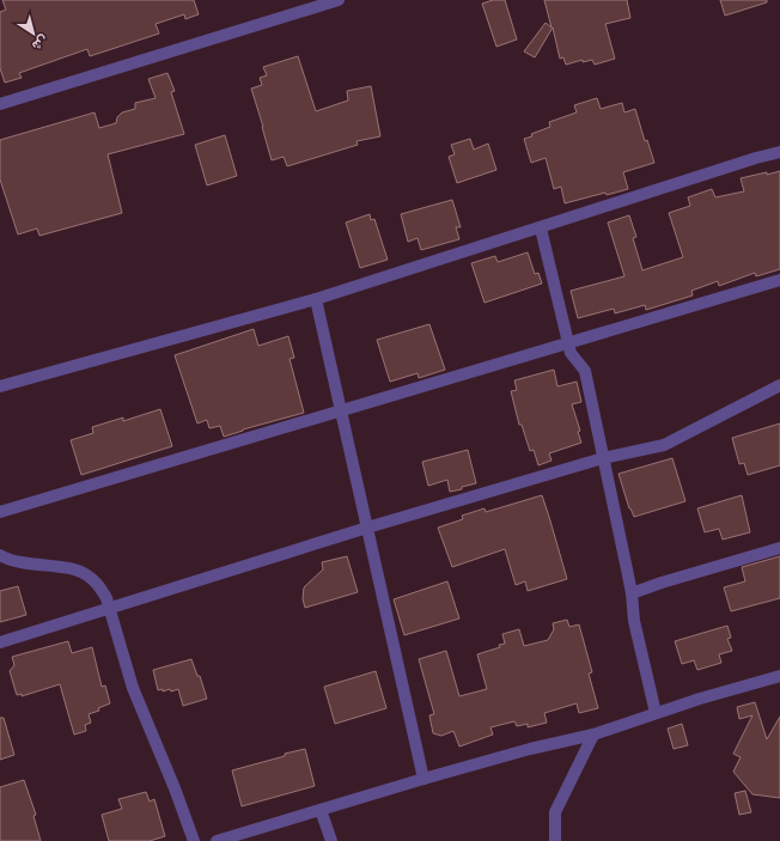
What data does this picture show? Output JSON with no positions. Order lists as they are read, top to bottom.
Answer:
{
  "north": "bottom right"
}
